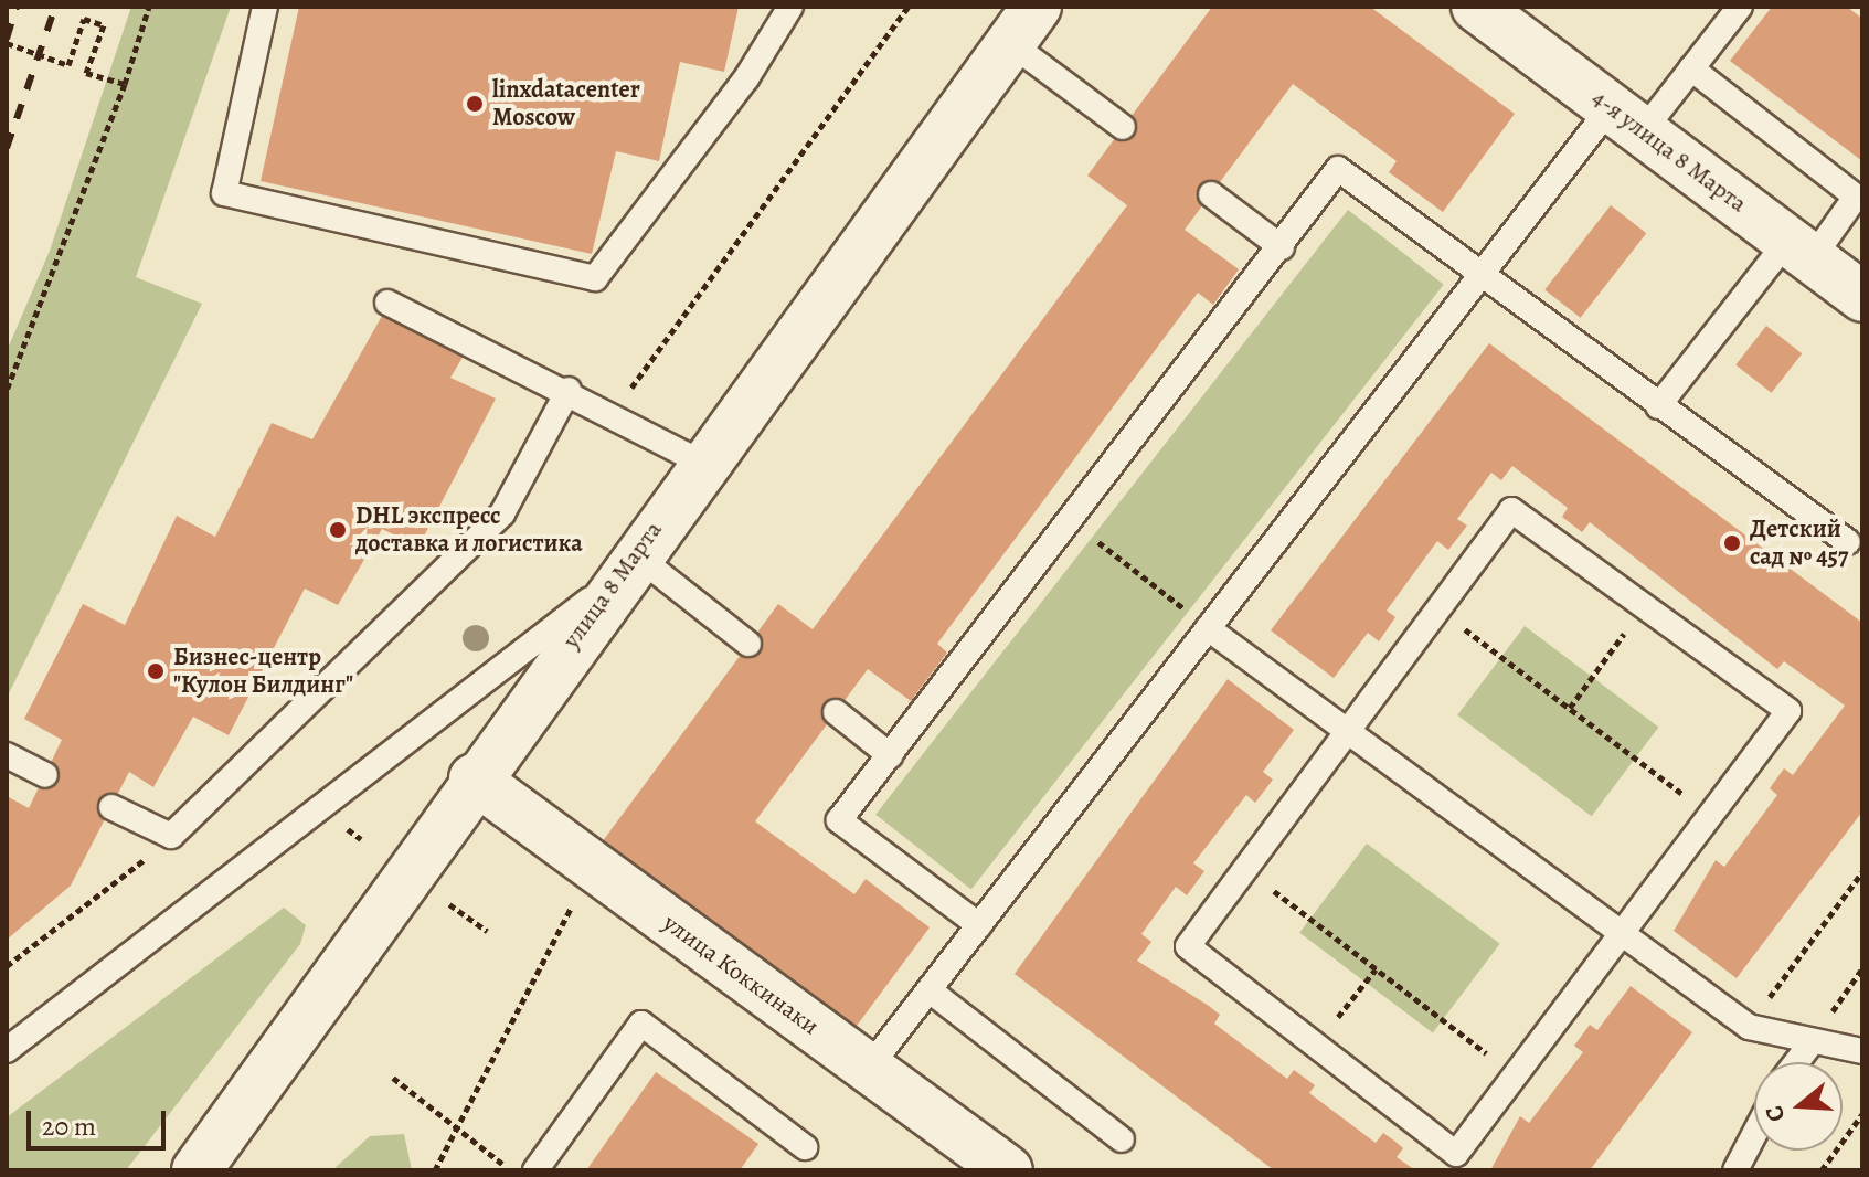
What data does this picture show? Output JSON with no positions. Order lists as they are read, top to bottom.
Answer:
{
  "streets": {
    "street": ["4-я улица 8 Марта", "улица 8 Марта", "улица Коккинаки"]
  },
  "crossings": [
    ["улица 8 Марта", "улица Коккинаки"]
  ],
  "places": [
    "linxdatacenter Moscow",
    "DHL экспресс доставка и логистика",
    "Детский сад № 457",
    "Бизнес-центр \"Кулон Билдинг\""
  ],
  "scale_bar": "20 m",
  "north": "left"
}
